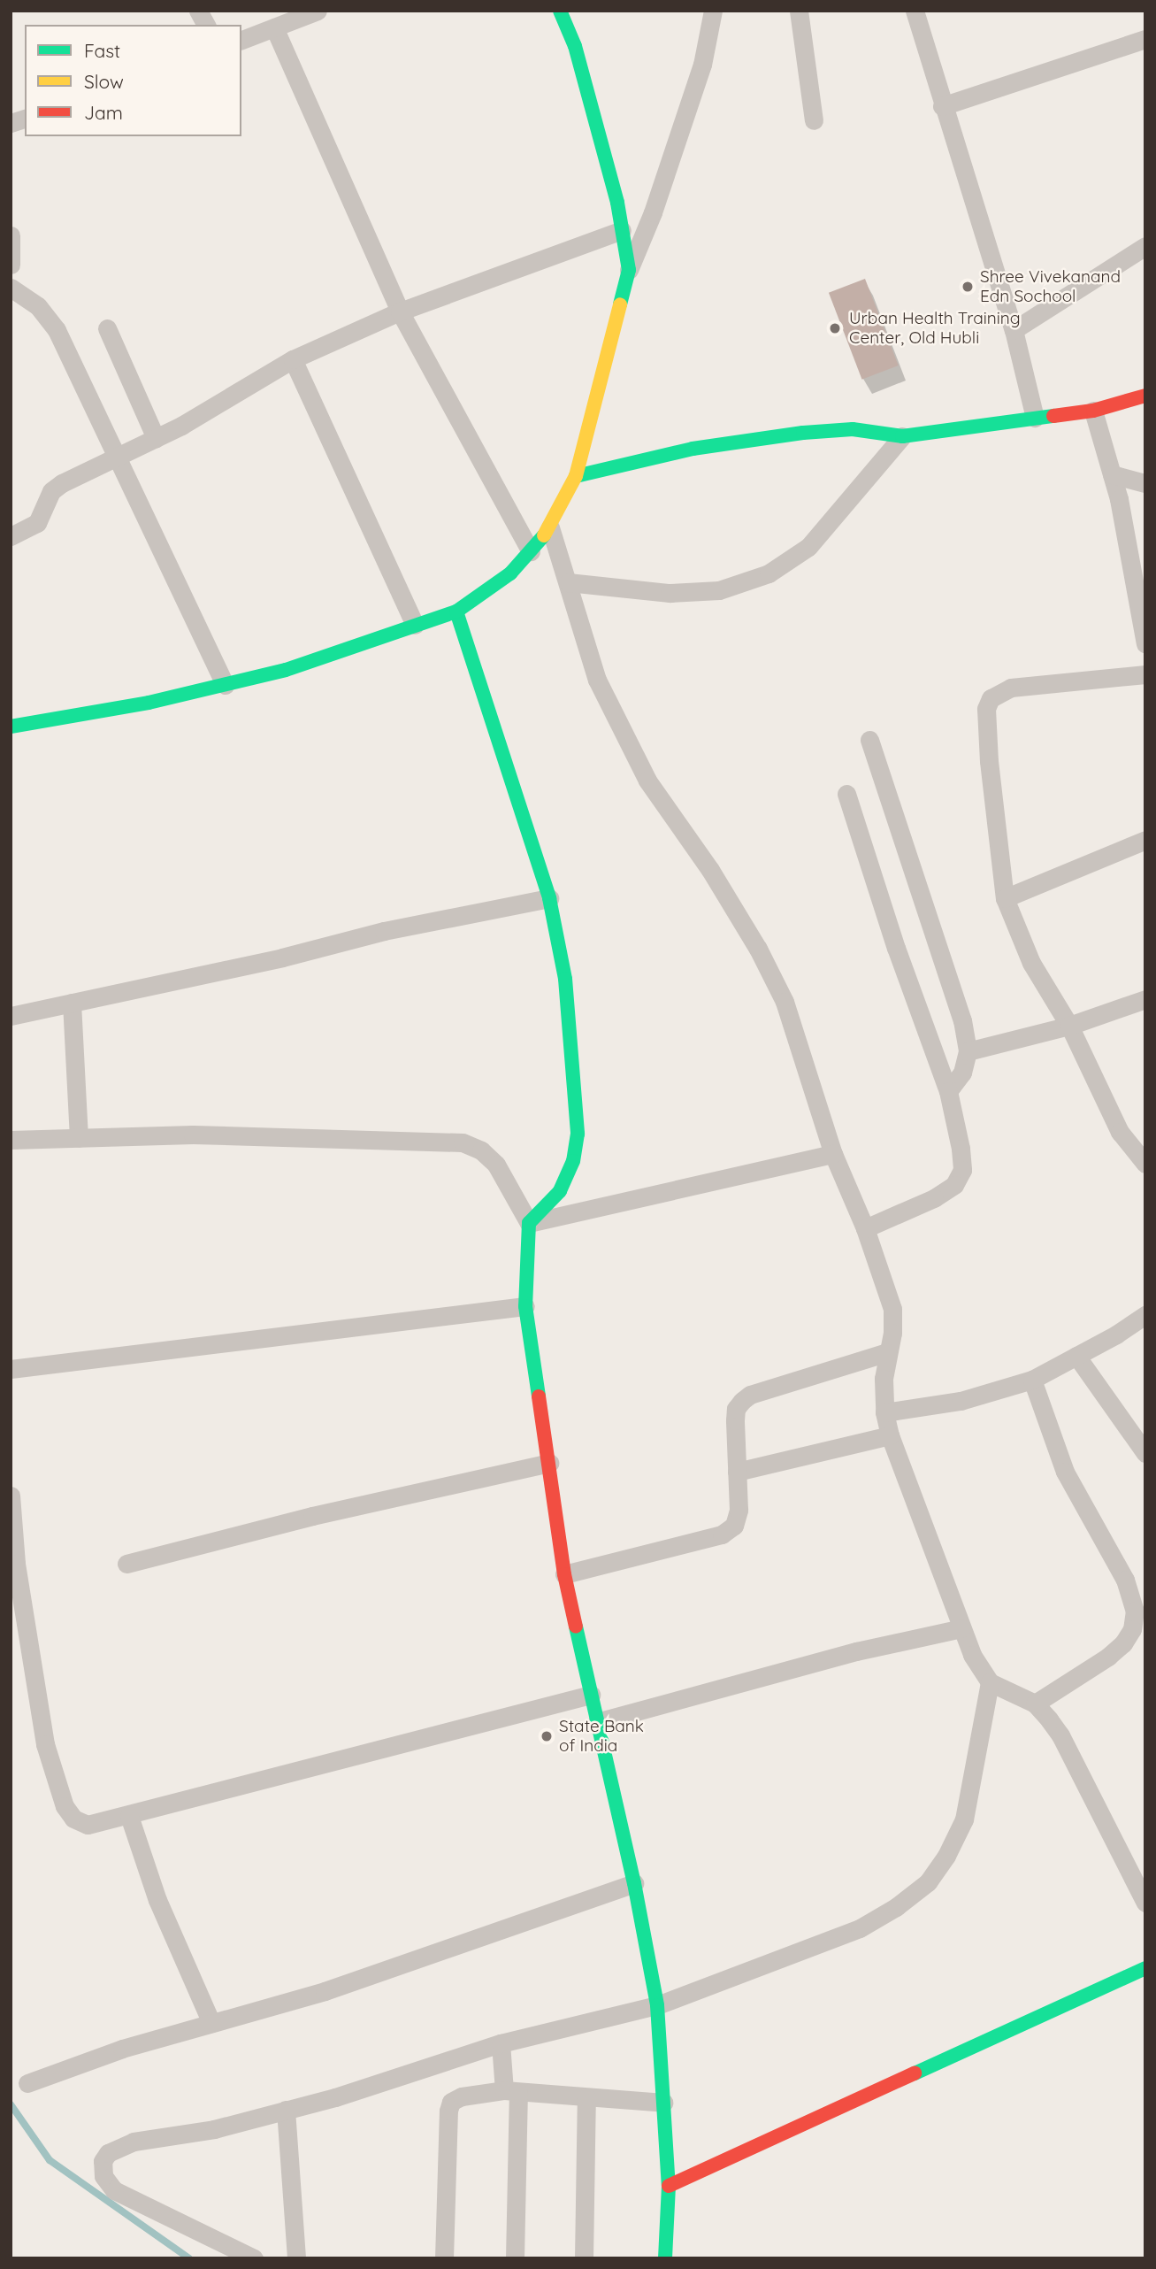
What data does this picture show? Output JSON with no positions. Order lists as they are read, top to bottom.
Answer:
{
  "places": ["Shree Vivekanand Edn Sochool", "Urban Health Training Center, Old Hubli", "State Bank of India"],
  "legend": ["Fast", "Slow", "Jam"]
}
